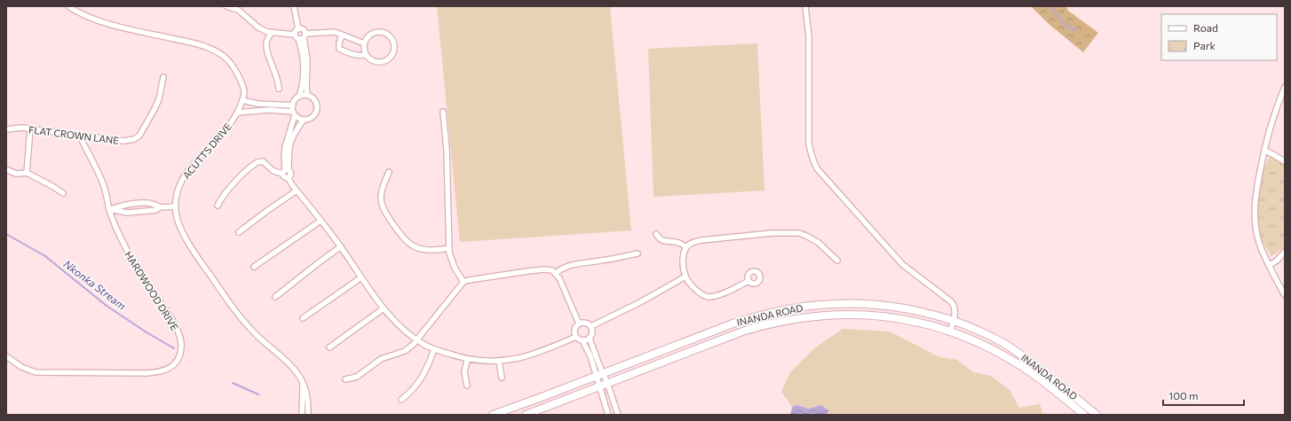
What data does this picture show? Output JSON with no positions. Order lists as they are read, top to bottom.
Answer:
{
  "streets": {
    "main road": ["INANDA ROAD"],
    "street": ["FLAT CROWN LANE", "ACUTTS DRIVE", "HARDWOOD DRIVE"]
  },
  "crossings": [
    ["FLAT CROWN LANE", "HARDWOOD DRIVE"]
  ],
  "water": ["Nkonka Stream"],
  "legend": ["Road", "Park"],
  "scale_bar": "100 m"
}
